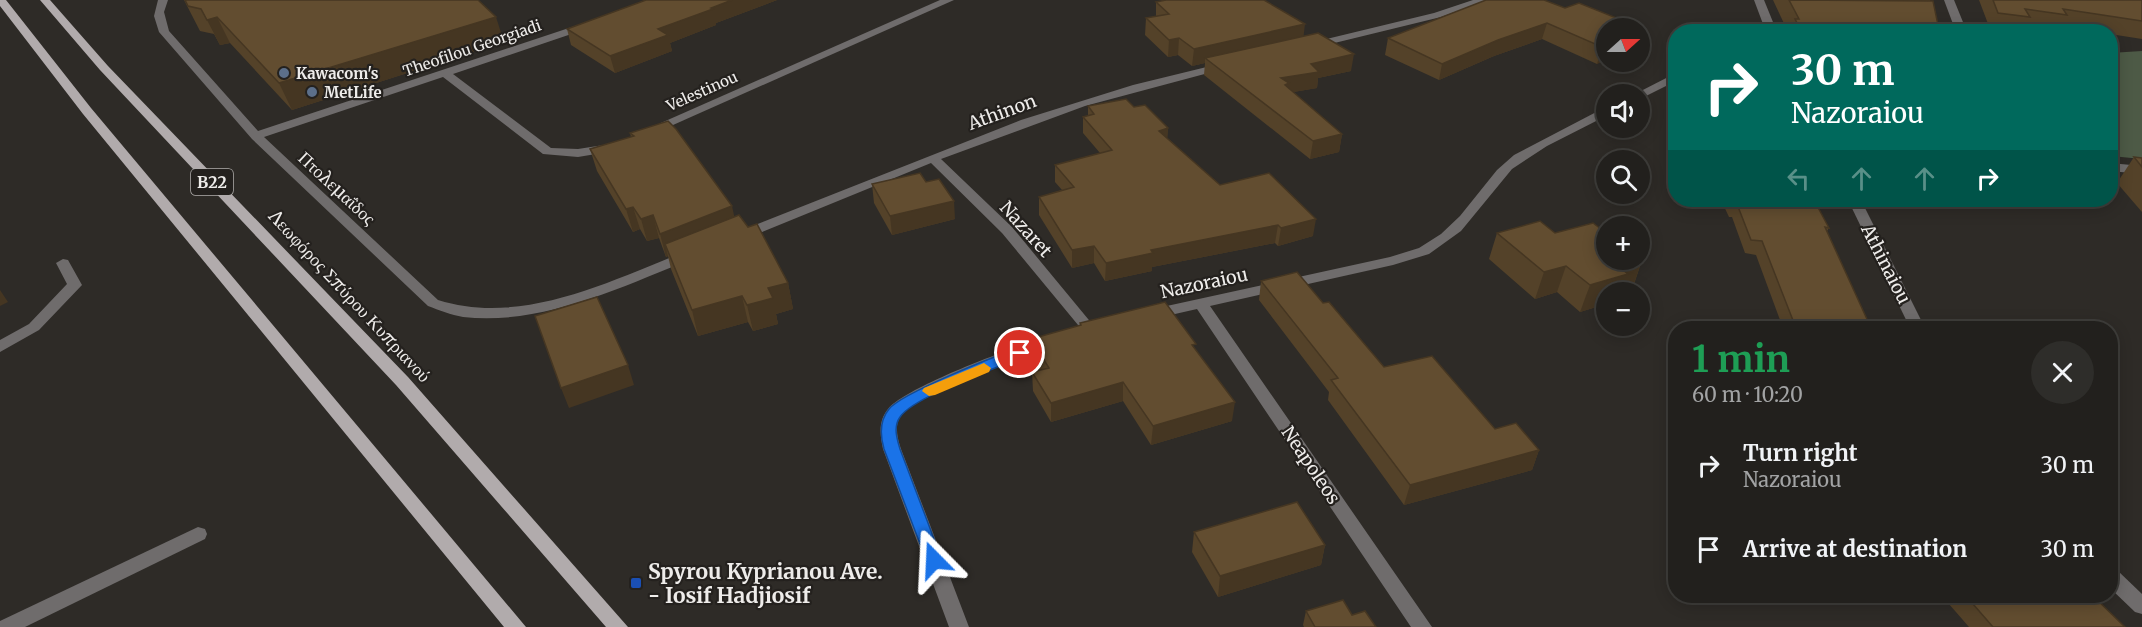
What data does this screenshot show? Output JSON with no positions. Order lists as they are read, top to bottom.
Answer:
{
  "streets": {
    "main road": ["B22", "Λεωφόρος Σπύρου Κυπριανού"],
    "street": [
      "Theofilou Georgiadi",
      "Velestinou",
      "Athinon",
      "Πτολεμαΐδος",
      "Nazaret",
      "Athinaiou",
      "Nazoraiou",
      "Neapoleos"
    ]
  },
  "crossings": [
    ["Theofilou Georgiadi", "Πτολεμαΐδος"],
    ["Athinon", "Nazaret"],
    ["Nazoraiou", "Neapoleos"]
  ],
  "places": {
    "other": ["Kawacom's", "MetLife"],
    "transit": ["Spyrou Kyprianou Ave. - Iosif Hadjiosif"]
  },
  "north": "right",
  "page": {
    "map_buttons": ["+", "−"],
    "turn": ["30 m", "Nazoraiou"],
    "heading": ["1 min", "60 m · 10:20"],
    "list": [
      {
        "name": "Turn right",
        "note": "Nazoraiou",
        "value": "30 m"
      },
      {
        "name": "Arrive at destination",
        "value": "30 m"
      }
    ]
  }
}
